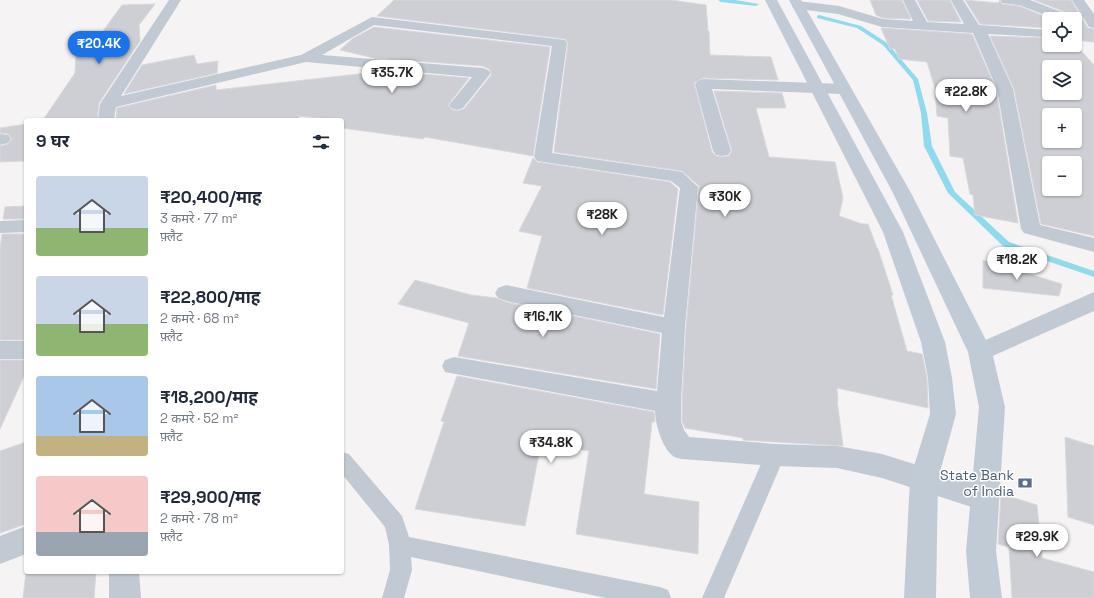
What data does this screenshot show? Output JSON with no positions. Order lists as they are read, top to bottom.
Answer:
{
  "places": {
    "bank": ["State Bank of India"]
  },
  "page": {
    "map_buttons": ["+", "−"],
    "price": [
      "₹20.4K",
      "₹35.7K",
      "₹22.8K",
      "₹30K",
      "₹28K",
      "₹18.2K",
      "₹16.1K",
      "₹34.8K",
      "₹29.9K"
    ],
    "heading": "9 घर",
    "list": [
      {
        "name": "₹20,400/माह",
        "note": "3 कमरे · 77 m² · फ़्लैट"
      },
      {
        "name": "₹22,800/माह",
        "note": "2 कमरे · 68 m² · फ़्लैट"
      },
      {
        "name": "₹18,200/माह",
        "note": "2 कमरे · 52 m² · फ़्लैट"
      },
      {
        "name": "₹29,900/माह",
        "note": "2 कमरे · 78 m² · फ़्लैट"
      }
    ]
  }
}
